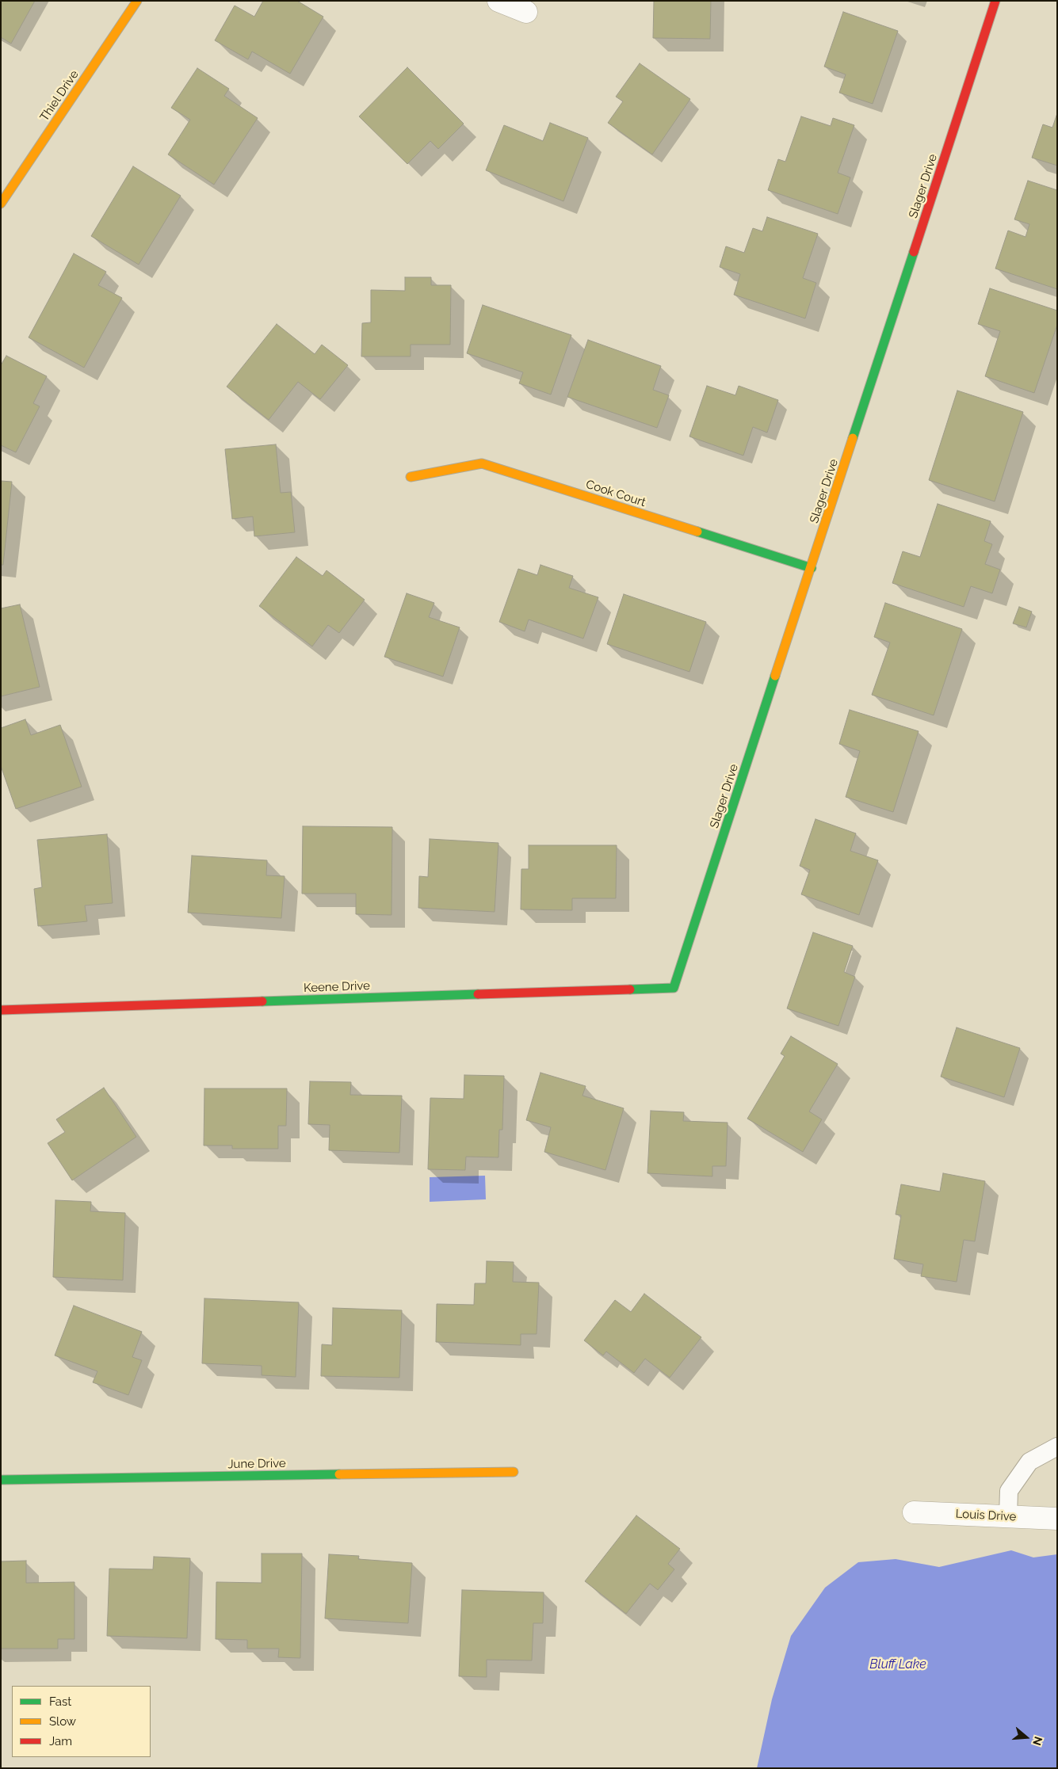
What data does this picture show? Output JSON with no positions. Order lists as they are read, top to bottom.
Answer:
{
  "streets": {
    "street": [
      "Thiel Drive",
      "Slager Drive",
      "Cook Court",
      "Keene Drive",
      "June Drive",
      "Louis Drive"
    ]
  },
  "crossings": [
    ["Slager Drive", "Cook Court"],
    ["Slager Drive", "Keene Drive"]
  ],
  "water": ["Bluff Lake"],
  "legend": ["Fast", "Slow", "Jam"],
  "north": "right"
}
